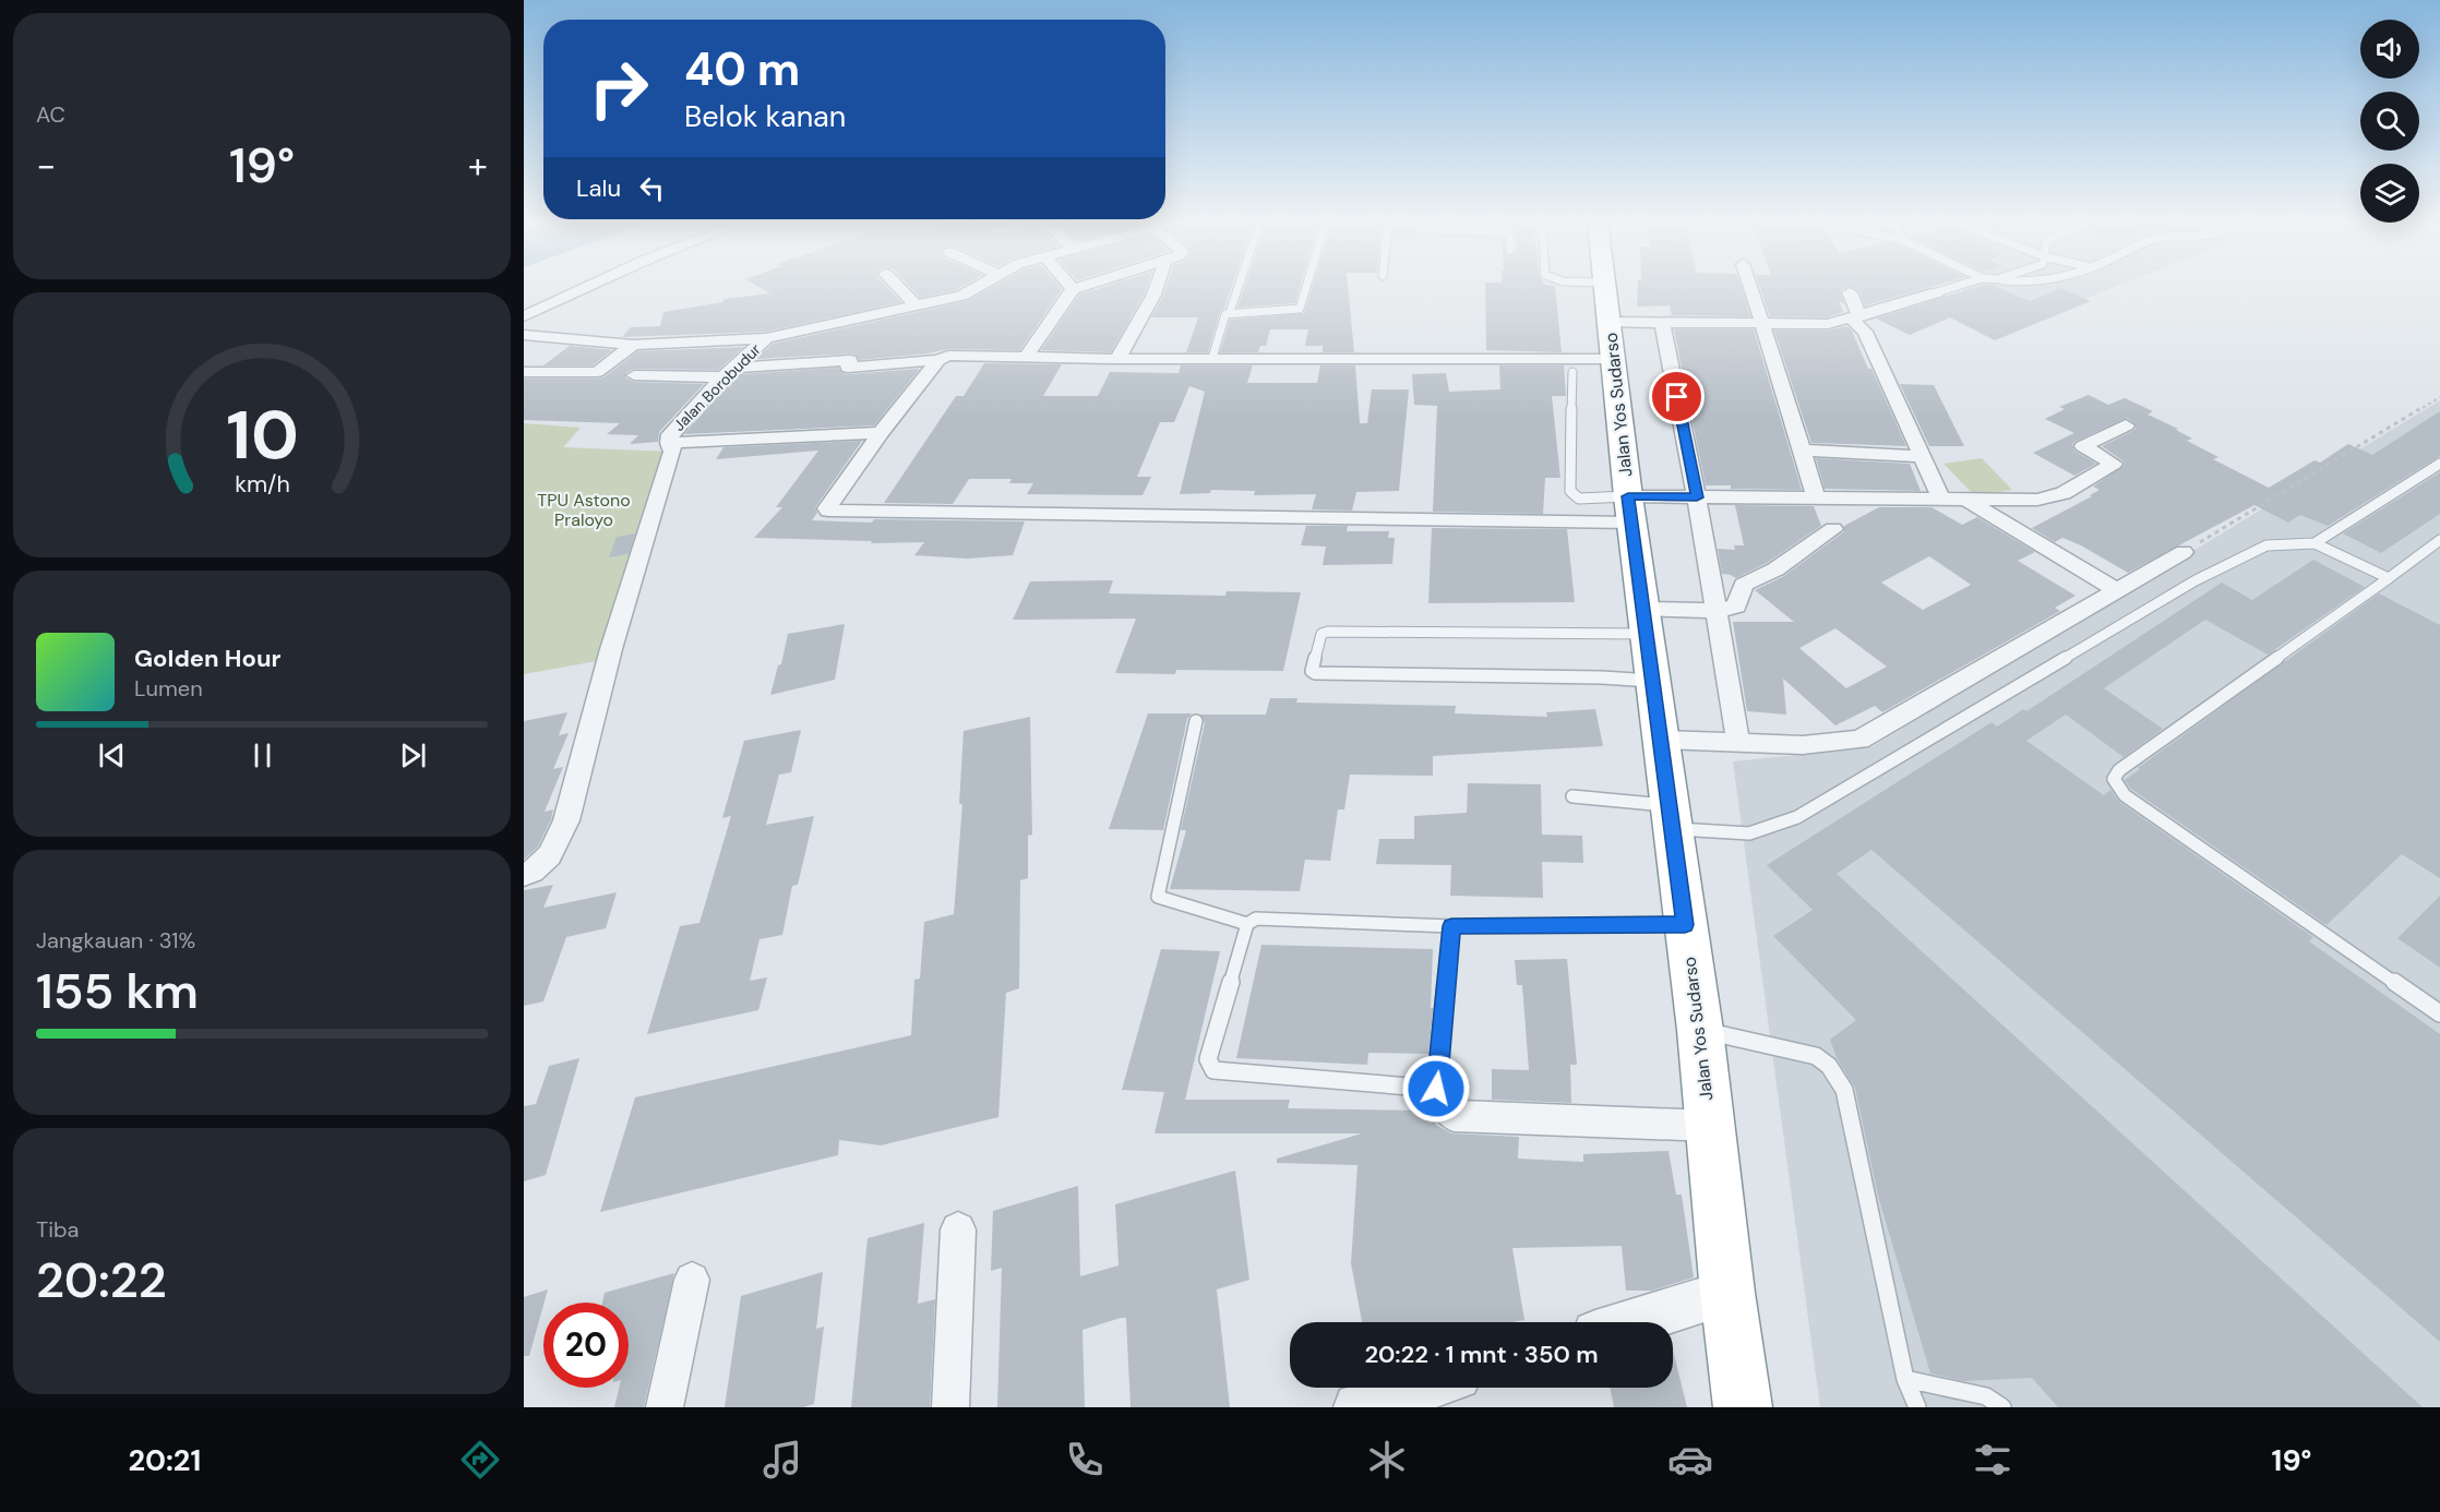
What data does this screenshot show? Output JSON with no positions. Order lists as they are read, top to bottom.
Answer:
{
  "streets": {
    "highway": ["Jalan Yos Sudarso"],
    "street": ["Jalan Borobudur"]
  },
  "parks": ["TPU Astono Praloyo"],
  "page": {
    "tile": [
      "AC",
      ["Jangkauan · 31%", "155 km"],
      ["Tiba", "20:22"]
    ],
    "turn": ["40 m", "Belok kanan"],
    "heat": ["−", "19°", "+"],
    "then": "Lalu",
    "song": ["Golden Hour", "Lumen"],
    "limit": "20",
    "trip": "20:22 · 1 mnt · 350 m",
    "tabs": ["20:21", "19°"],
    "gauge": ["10", "km/h"]
  }
}
